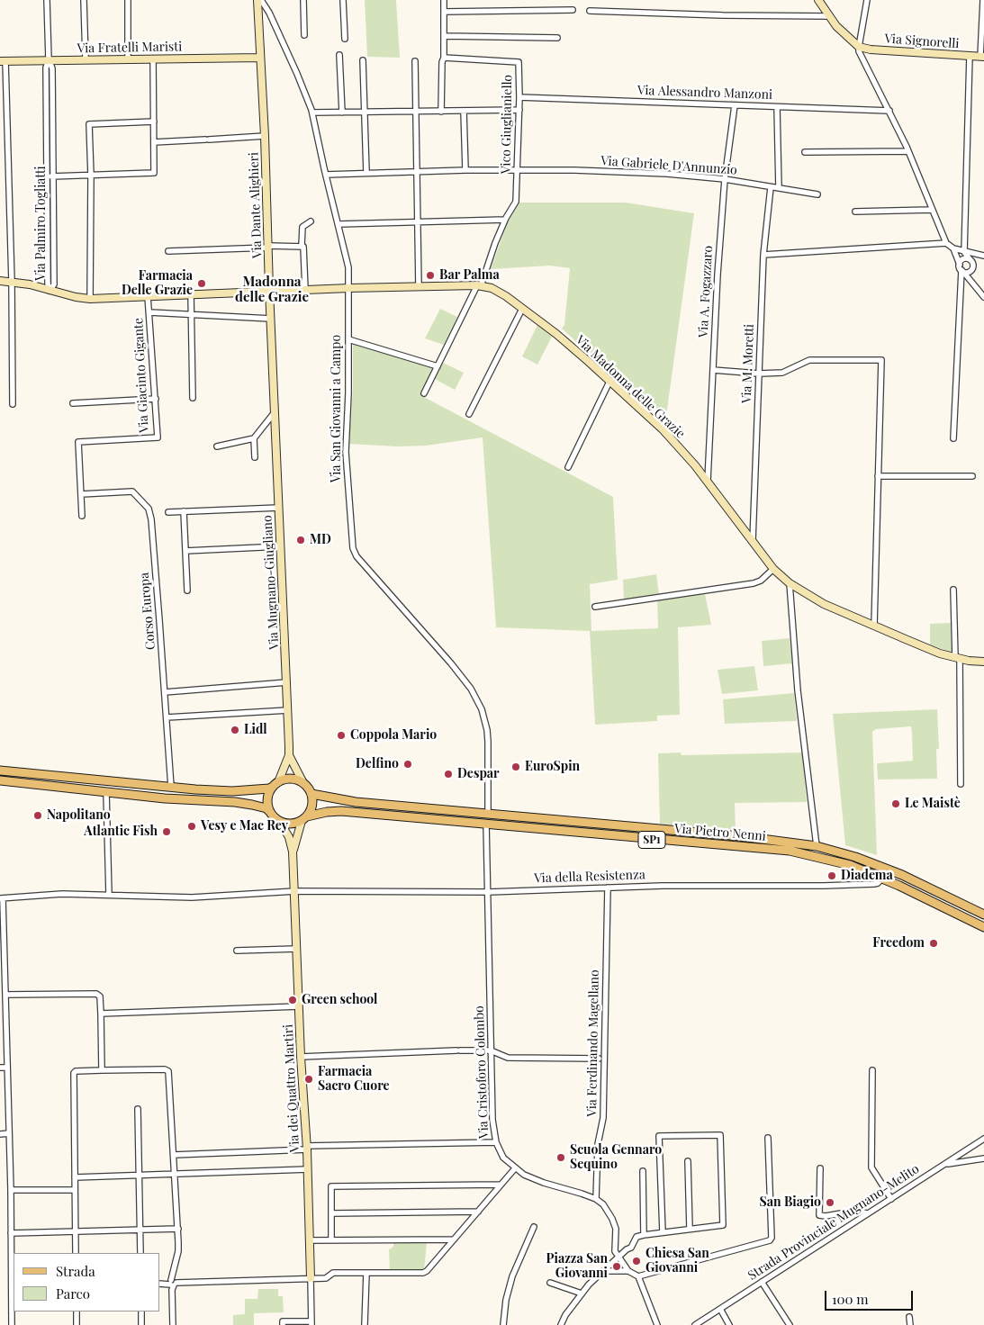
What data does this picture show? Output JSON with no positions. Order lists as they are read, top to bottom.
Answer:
{
  "streets": {
    "main road": ["Via Pietro Nenni", "SP1"],
    "street": [
      "Via Signorelli",
      "Via Fratelli Maristi",
      "Via Alessandro Manzoni",
      "Vico Giuglianiello",
      "Via Gabriele D'Annunzio",
      "Via Dante Alighieri",
      "Via Palmiro Togliatti",
      "Via A. Fogazzaro",
      "Via M. Moretti",
      "Via Giacinto Gigante",
      "Via Madonna delle Grazie",
      "Via San Giovanni a Campo",
      "Via Mugnano-Giugliano",
      "Corso Europa",
      "Via della Resistenza",
      "Via Ferdinando Magellano",
      "Via Cristoforo Colombo",
      "Via dei Quattro Martiri",
      "Strada Provinciale Mugnano-Melito"
    ]
  },
  "crossings": [
    ["Via Fratelli Maristi", "Via Dante Alighieri"],
    ["Via Fratelli Maristi", "Via Palmiro Togliatti"],
    ["Via Alessandro Manzoni", "Vico Giuglianiello"],
    ["Via Alessandro Manzoni", "Via A. Fogazzaro"],
    ["Vico Giuglianiello", "Via Gabriele D'Annunzio"],
    ["Vico Giuglianiello", "Via Madonna delle Grazie"],
    ["Via Gabriele D'Annunzio", "Via A. Fogazzaro"],
    ["Via Gabriele D'Annunzio", "Via M. Moretti"],
    ["Via Gabriele D'Annunzio", "Via San Giovanni a Campo"],
    ["Via Dante Alighieri", "Via Madonna delle Grazie"],
    ["Via Dante Alighieri", "Via Mugnano-Giugliano"],
    ["Via A. Fogazzaro", "Via Madonna delle Grazie"],
    ["Via M. Moretti", "Via Madonna delle Grazie"],
    ["Via Giacinto Gigante", "Corso Europa"],
    ["Via Madonna delle Grazie", "Via San Giovanni a Campo"],
    ["Via San Giovanni a Campo", "Via Pietro Nenni"],
    ["Via Mugnano-Giugliano", "Via Pietro Nenni"],
    ["Via Mugnano-Giugliano", "Via dei Quattro Martiri"],
    ["Via Pietro Nenni", "Via della Resistenza"],
    ["Via Pietro Nenni", "Via Cristoforo Colombo"],
    ["Via Pietro Nenni", "Via dei Quattro Martiri"],
    ["Via della Resistenza", "Via Ferdinando Magellano"],
    ["Via della Resistenza", "Via Cristoforo Colombo"],
    ["Via della Resistenza", "Via dei Quattro Martiri"],
    ["Via Ferdinando Magellano", "Via Cristoforo Colombo"]
  ],
  "districts": ["Madonna delle Grazie"],
  "places": [
    "Bar Palma",
    "Farmacia Delle Grazie",
    "MD",
    "Lidl",
    "Coppola Mario",
    "Delfino",
    "EuroSpin",
    "Despar",
    "Le Maistè",
    "Napolitano",
    "Vesy e Mac Rey",
    "Atlantic Fish",
    "Diadema",
    "Freedom",
    "Green school",
    "Farmacia Sacro Cuore",
    "Scuola Gennaro Sequino",
    "San Biagio",
    "Chiesa San Giovanni",
    "Piazza San Giovanni"
  ],
  "legend": ["Strada", "Parco"],
  "scale_bar": "100 m"
}
